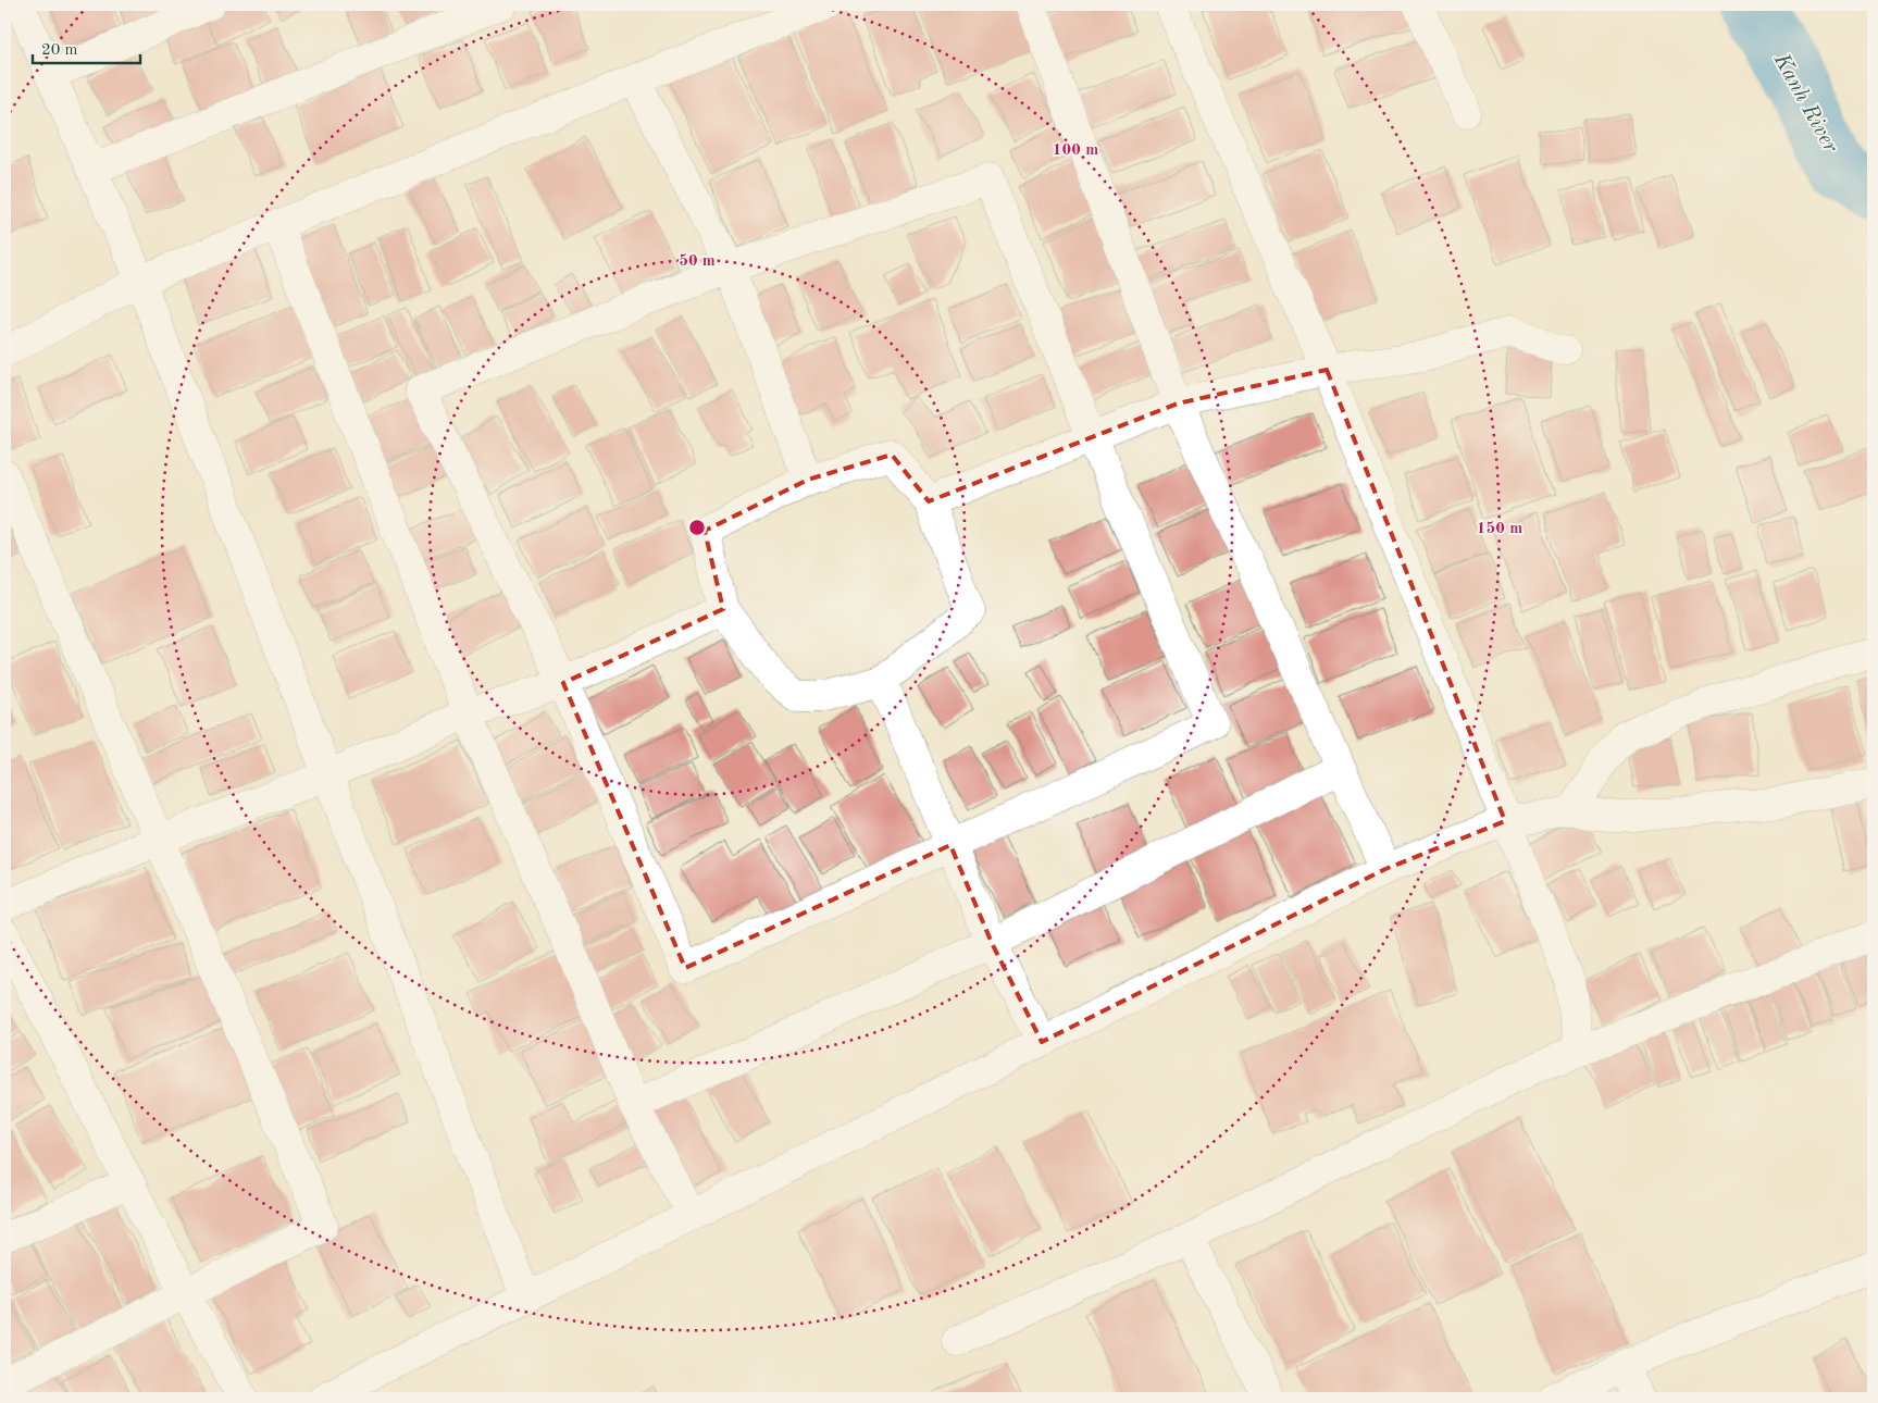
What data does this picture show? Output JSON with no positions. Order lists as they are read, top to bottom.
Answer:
{
  "water": ["Kanh River"],
  "scale_bar": "20 m",
  "rings": ["100 m", "50 m", "150 m"]
}
